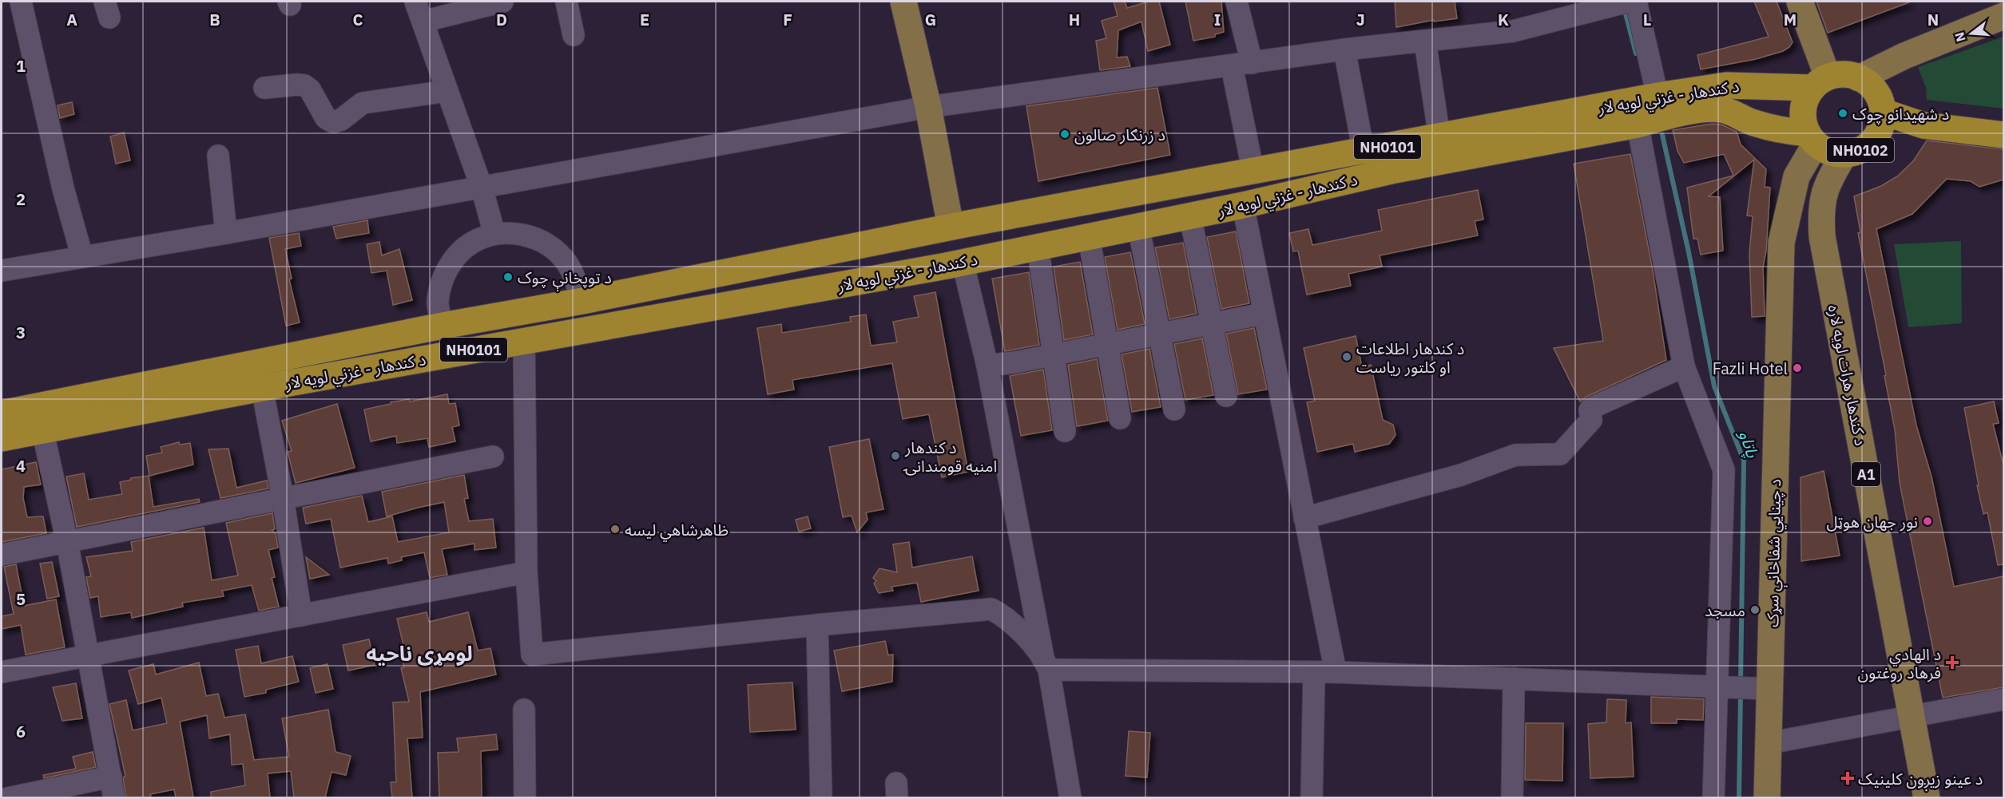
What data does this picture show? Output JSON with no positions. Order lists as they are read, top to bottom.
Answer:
{
  "streets": {
    "highway": ["د کندهار - غزني لويه لار", "NH0101", "NH0102"],
    "main road": ["د کندهار هرات لویه لاره", "A1", "د چينايي شفاخانې سړک"]
  },
  "crossings": [
    ["د کندهار - غزني لويه لار", "NH0102"],
    ["د کندهار - غزني لويه لار", "د کندهار هرات لویه لاره"],
    ["د کندهار - غزني لويه لار", "د چينايي شفاخانې سړک"],
    ["NH0102", "د کندهار هرات لویه لاره"],
    ["NH0102", "د چينايي شفاخانې سړک"],
    ["د کندهار هرات لویه لاره", "د چينايي شفاخانې سړک"]
  ],
  "districts": ["لومړی ناحیه"],
  "water": ["پاتاو"],
  "places": {
    "other": [
      "د شهيدانو چوک",
      "د زرنګار صالون",
      "د توپخانې چوک",
      "د کندهار اطلاعات او کلتور رياست",
      "Fazli Hotel",
      "د کندهار امنيه قومندانۍ",
      "نور جهان هوټل",
      "ظاهرشاهي لیسه",
      "مسجد"
    ],
    "health": ["د الهادي فرهاد روغتون", "د عینو زیږون کلینیک"]
  },
  "north": "left",
  "grid": {
    "columns": [
      "A",
      "B",
      "C",
      "D",
      "E",
      "F",
      "G",
      "H",
      "I",
      "J",
      "K",
      "L",
      "M",
      "N"
    ],
    "rows": [
      "1",
      "2",
      "3",
      "4",
      "5",
      "6"
    ]
  }
}
